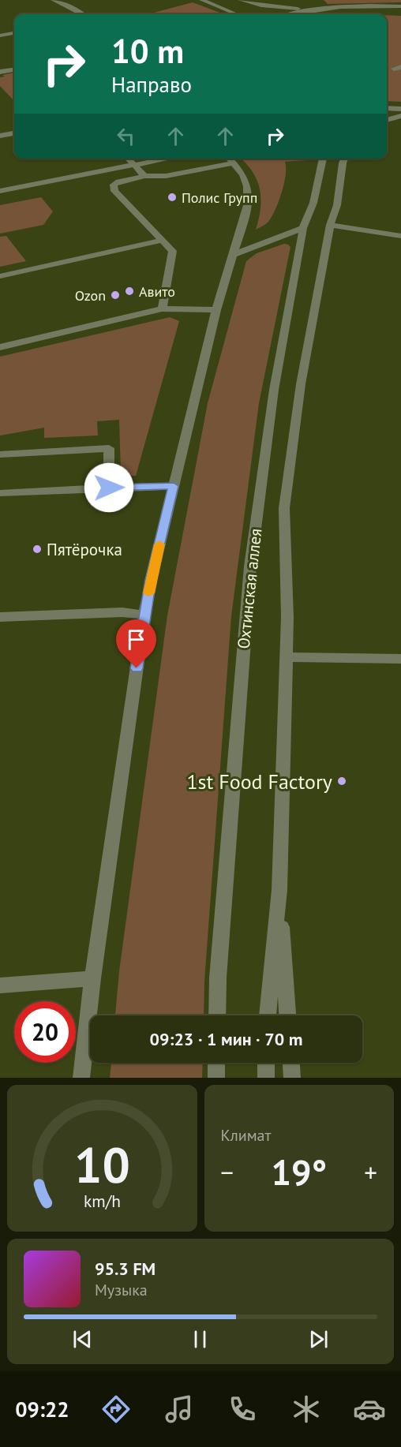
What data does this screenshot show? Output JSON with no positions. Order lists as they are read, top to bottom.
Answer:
{
  "streets": {
    "street": ["Охтинская аллея"]
  },
  "places": [
    "Полис Групп",
    "Авито",
    "Ozon",
    "Пятёрочка",
    "1st Food Factory"
  ],
  "page": {
    "turn": ["10 m", "Направо"],
    "limit": "20",
    "trip": "09:23 · 1 мин · 70 m",
    "tile": "Климат",
    "heat": ["−", "19°", "+"],
    "song": ["95.3 FM", "Музыка"],
    "tabs": "09:22",
    "gauge": ["10", "km/h"]
  }
}
